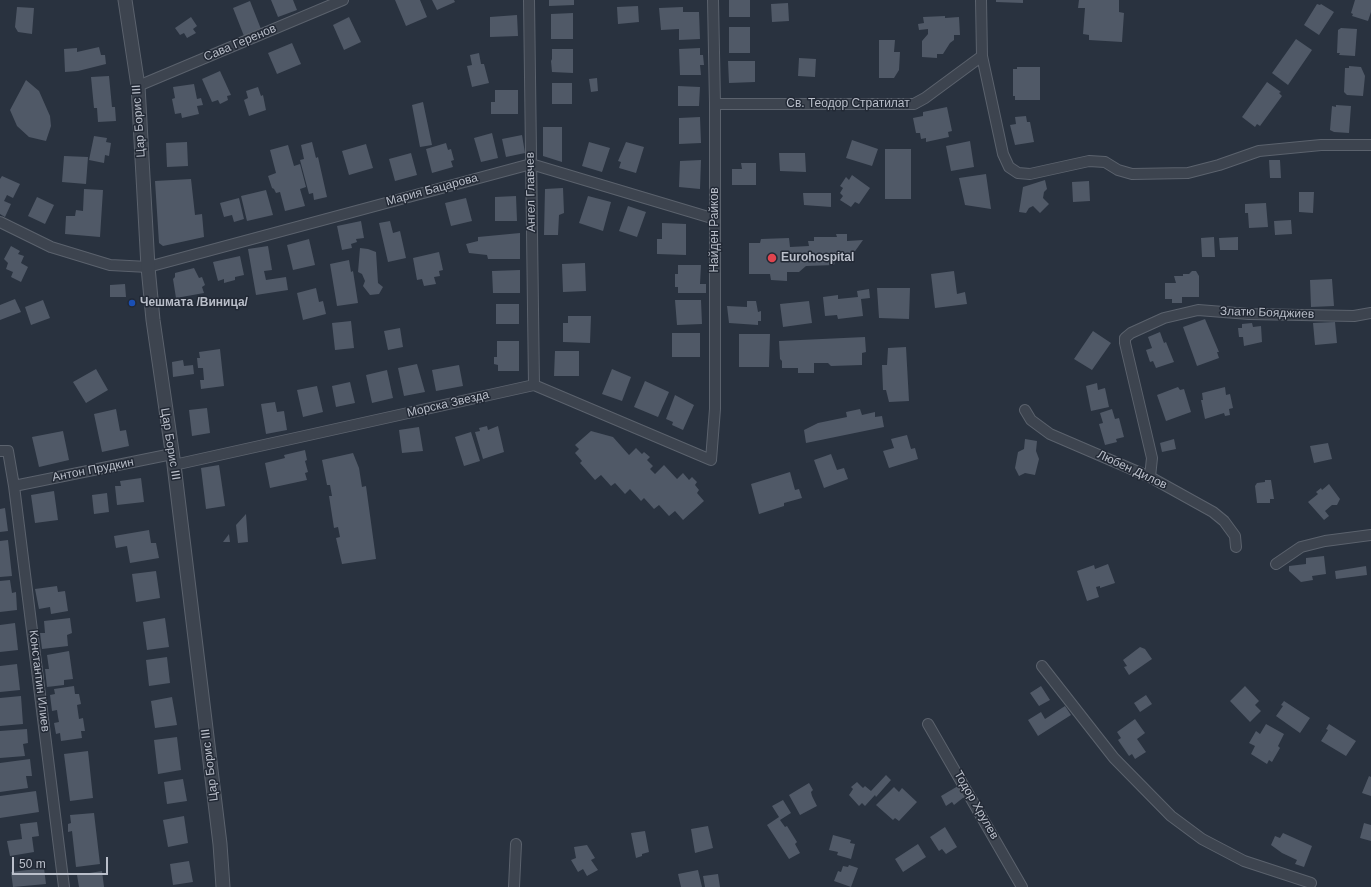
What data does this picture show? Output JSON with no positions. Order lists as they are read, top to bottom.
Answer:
{
  "streets": {
    "street": [
      "Сава Геренов",
      "Св. Теодор Стратилат",
      "Цар Борис III",
      "Мария Бацарова",
      "Ангел Главчев",
      "Найден Райков",
      "Златю Бояджиев",
      "Морска Звезда",
      "Антон Прудкин",
      "Любен Дилов",
      "Константин Илиев",
      "Тодор Хрулев"
    ]
  },
  "crossings": [
    ["Сава Геренов", "Цар Борис III"],
    ["Св. Теодор Стратилат", "Найден Райков"],
    ["Цар Борис III", "Мария Бацарова"],
    ["Цар Борис III", "Морска Звезда"],
    ["Цар Борис III", "Антон Прудкин"],
    ["Мария Бацарова", "Ангел Главчев"],
    ["Ангел Главчев", "Найден Райков"],
    ["Ангел Главчев", "Морска Звезда"],
    ["Найден Райков", "Морска Звезда"],
    ["Златю Бояджиев", "Любен Дилов"],
    ["Морска Звезда", "Антон Прудкин"],
    ["Антон Прудкин", "Константин Илиев"]
  ],
  "places": ["Eurohospital", "Чешмата /Виница/"],
  "scale_bar": "50 m"
}
